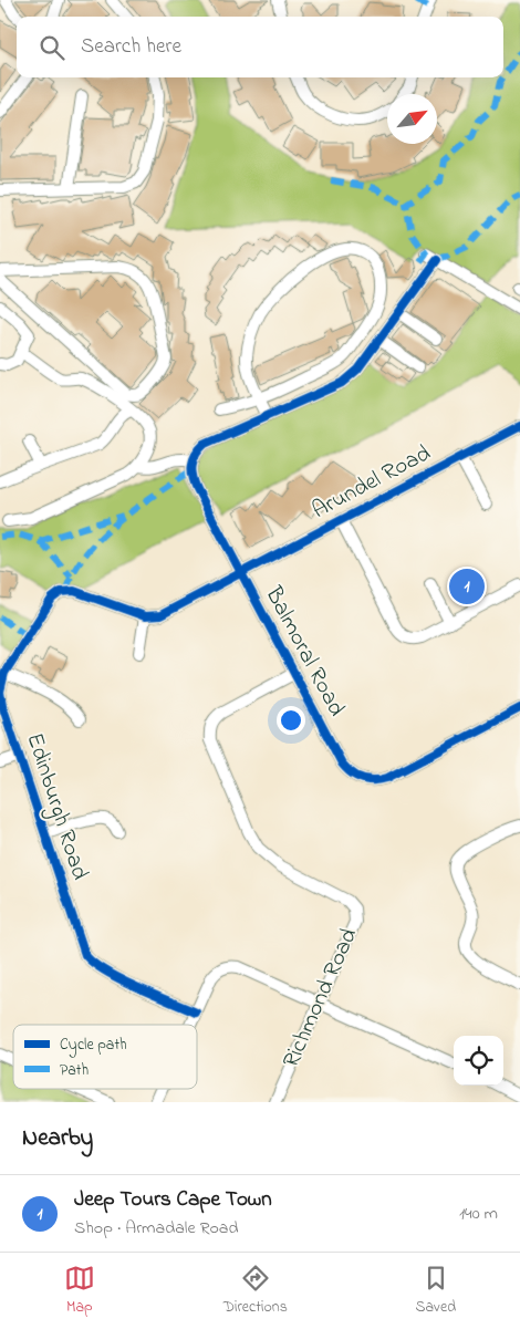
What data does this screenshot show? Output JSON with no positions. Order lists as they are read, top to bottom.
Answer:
{
  "streets": {
    "street": [
      "Arundel Road",
      "Balmoral Road",
      "Edinburgh Road",
      "Richmond Road"
    ]
  },
  "crossings": [
    ["Arundel Road", "Balmoral Road"],
    ["Balmoral Road", "Richmond Road"]
  ],
  "legend": ["Cycle path", "Path"],
  "north": "top right",
  "page": {
    "search": "Search here",
    "pins": "1",
    "heading": "Nearby",
    "list": [
      {
        "mark": "1",
        "name": "Jeep Tours Cape Town",
        "note": "Shop · Armadale Road",
        "value": "140 m"
      }
    ],
    "nav": ["Map", "Directions", "Saved"]
  }
}
